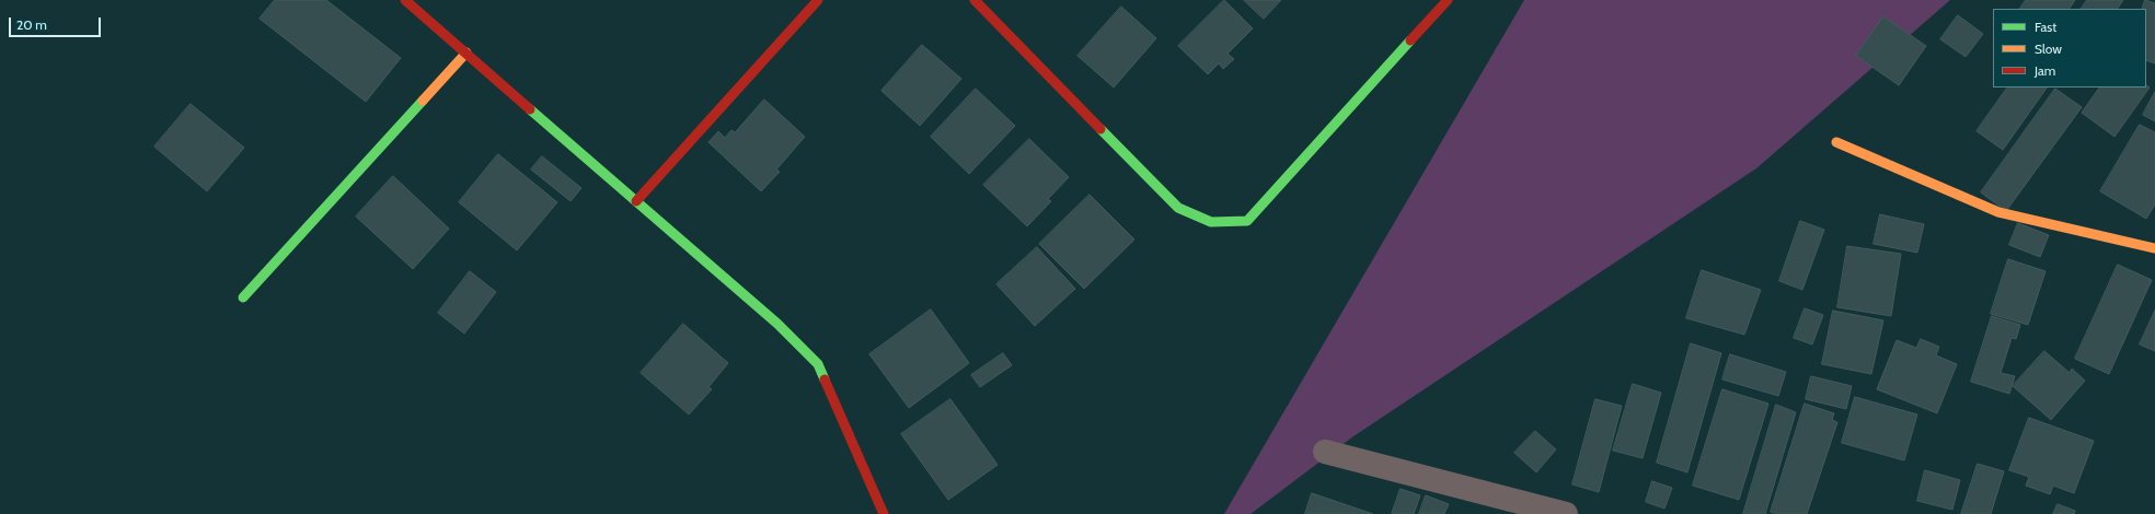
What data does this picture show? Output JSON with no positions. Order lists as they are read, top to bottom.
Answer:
{
  "legend": ["Fast", "Slow", "Jam"],
  "scale_bar": "20 m"
}
